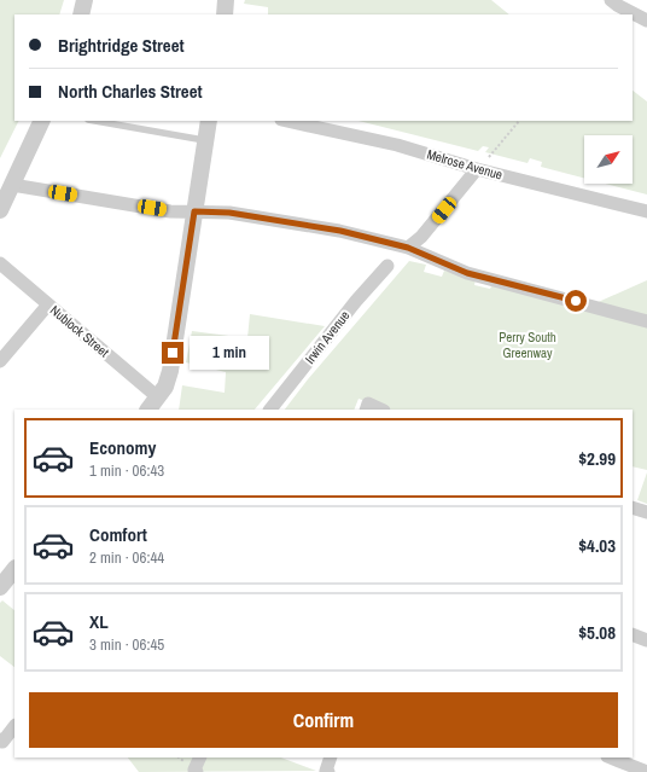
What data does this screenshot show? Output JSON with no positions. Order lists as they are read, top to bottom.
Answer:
{
  "streets": {
    "street": ["Melrose Avenue", "Nublock Street", "Irwin Avenue"]
  },
  "parks": ["Perry South Greenway"],
  "north": "top right",
  "page": {
    "banner": ["Brightridge Street", "North Charles Street"],
    "bubble": "1 min",
    "list": [
      {
        "name": "Economy",
        "note": "1 min · 06:43",
        "value": "$2.99"
      },
      {
        "name": "Comfort",
        "note": "2 min · 06:44",
        "value": "$4.03"
      },
      {
        "name": "XL",
        "note": "3 min · 06:45",
        "value": "$5.08"
      }
    ],
    "buttons": "Confirm"
  }
}
